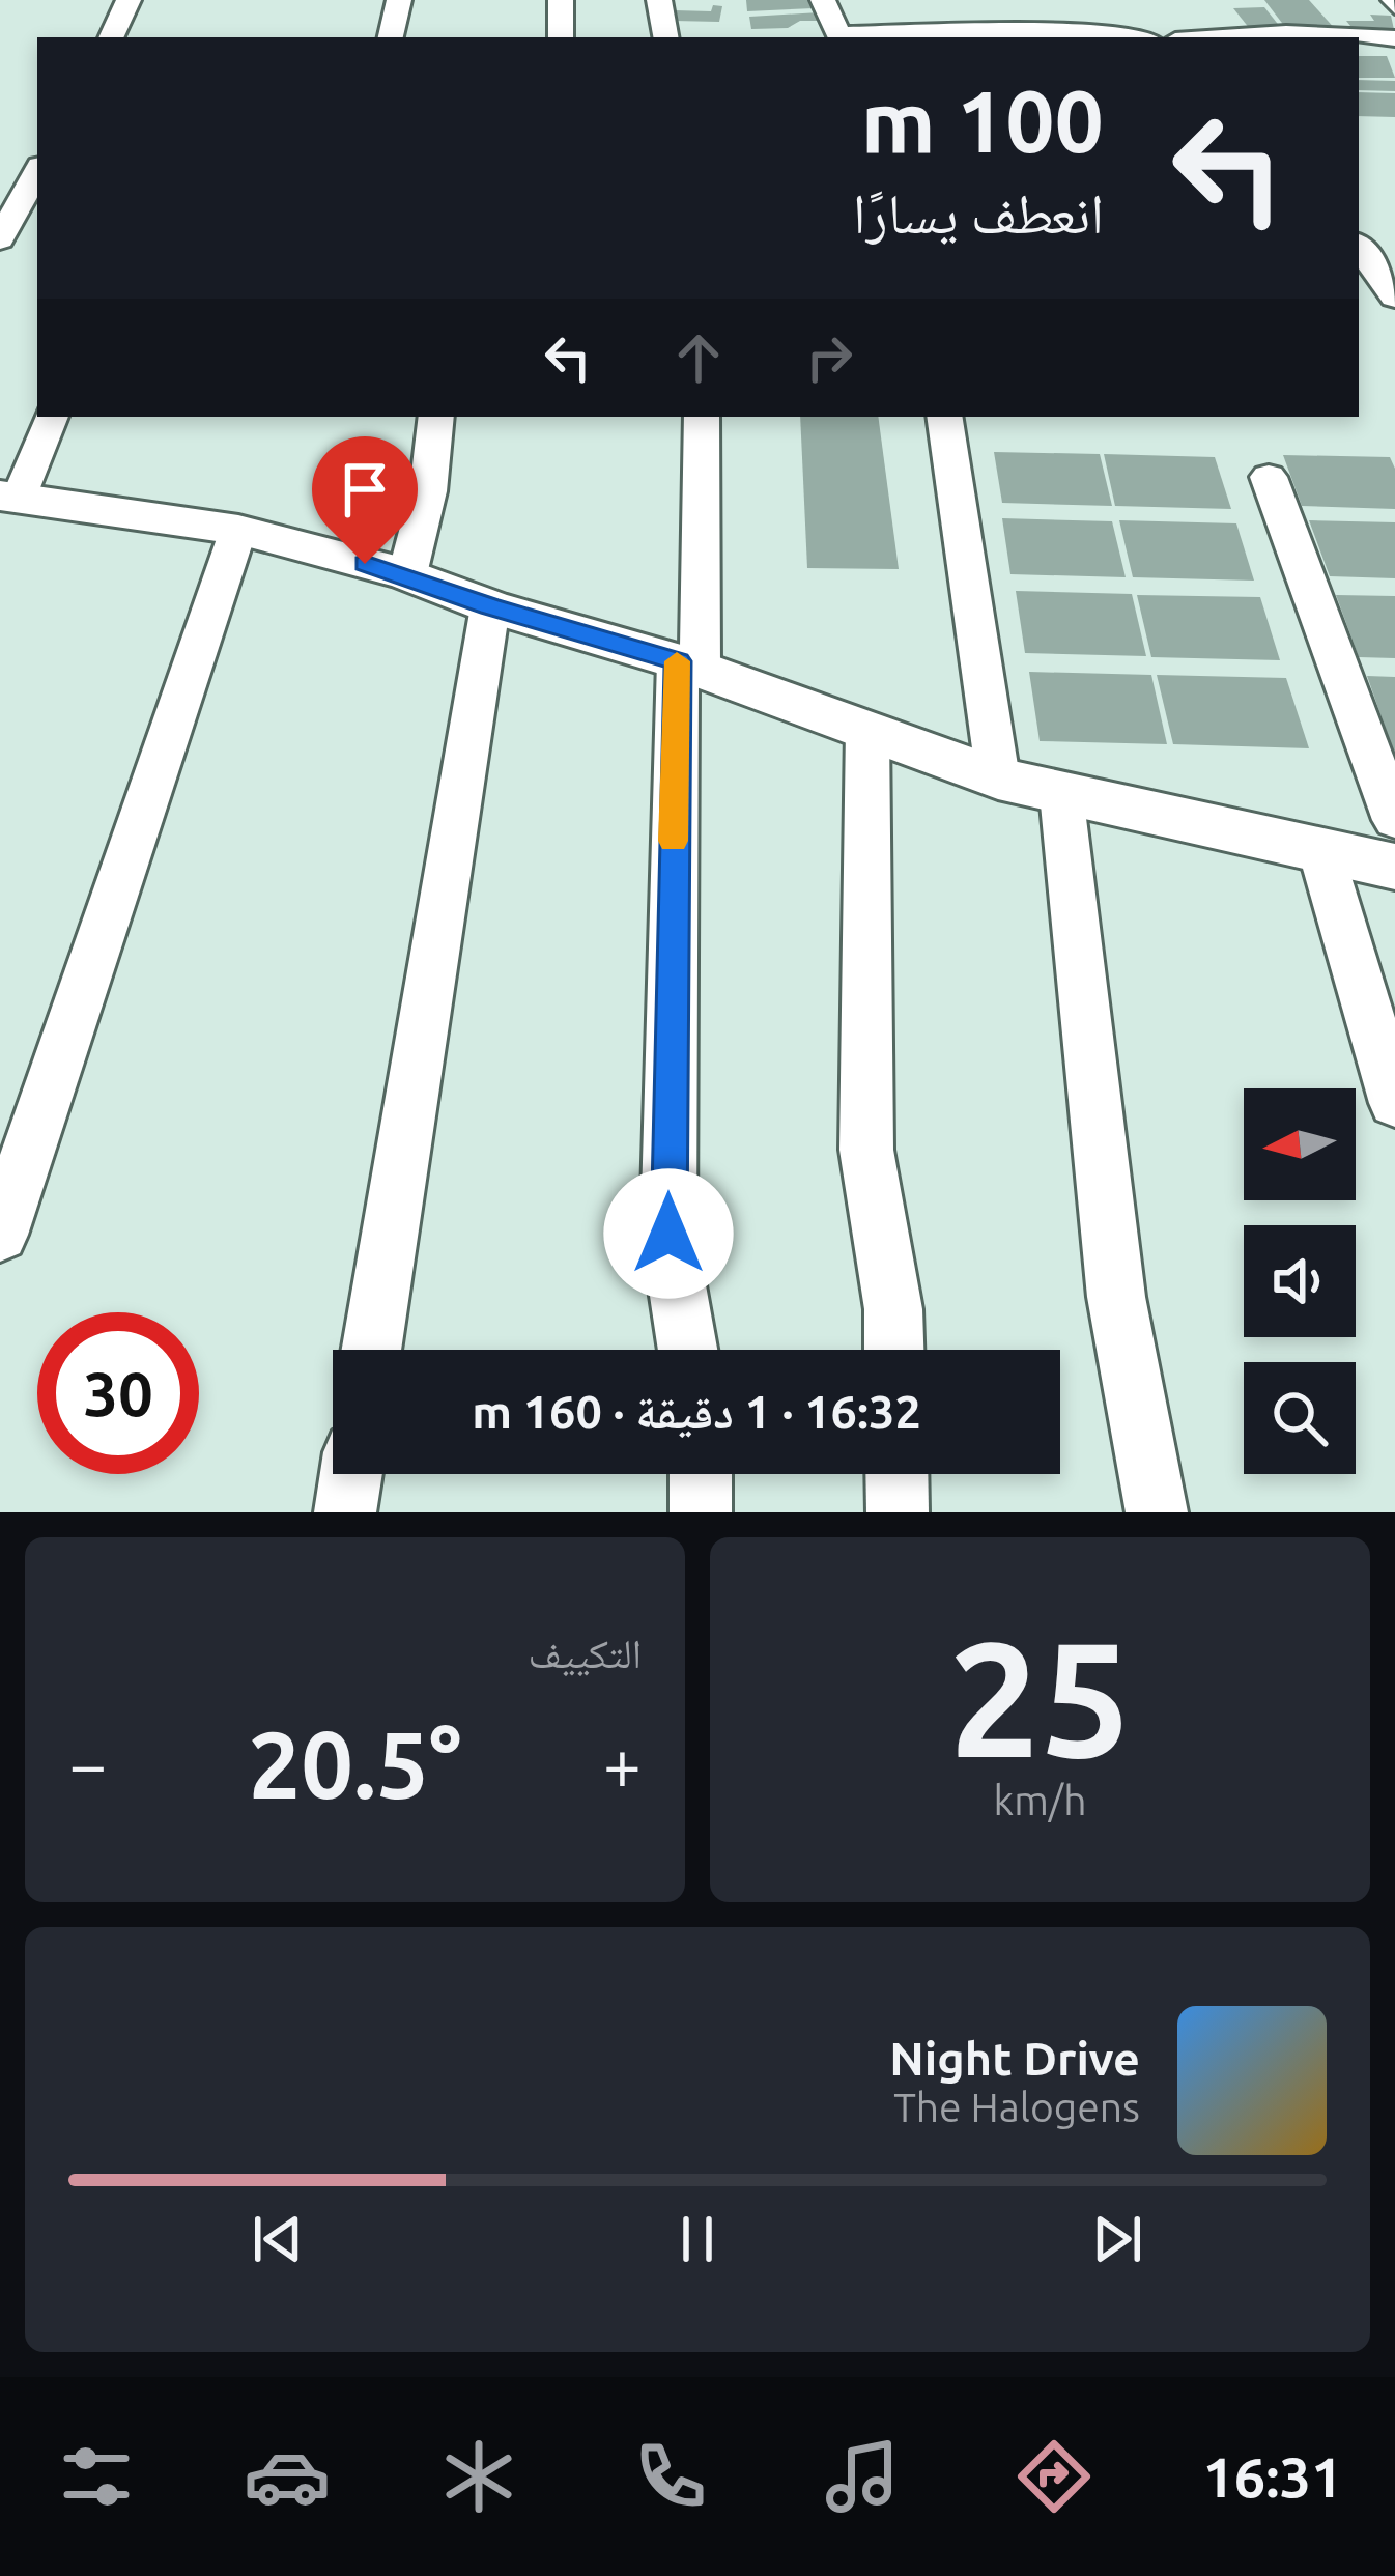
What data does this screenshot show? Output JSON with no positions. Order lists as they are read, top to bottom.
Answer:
{
  "north": "left",
  "page": {
    "turn": ["100 m", "انعطف يسارًا"],
    "limit": "30",
    "trip": "16:32 · 1 دقيقة · 160 m",
    "tile": [
      ["25", "km/h"],
      "التكييف"
    ],
    "heat": ["−", "20.5°", "+"],
    "song": ["Night Drive", "The Halogens"],
    "tabs": "16:31"
  }
}
